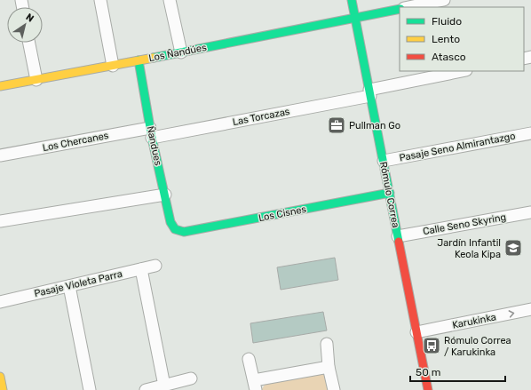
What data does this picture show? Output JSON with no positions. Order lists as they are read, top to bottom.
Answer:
{
  "streets": {
    "street": [
      "Los Ñandúes",
      "Las Torcazas",
      "Los Chercanes",
      "Ñandues",
      "Pasaje Seno Almirantazgo",
      "Rómulo Correa",
      "Los Cisnes",
      "Calle Seno Skyring",
      "Pasaje Violeta Parra",
      "Karukinka"
    ]
  },
  "crossings": [
    ["Los Ñandúes", "Ñandues"],
    ["Los Ñandúes", "Rómulo Correa"],
    ["Las Torcazas", "Los Chercanes"],
    ["Las Torcazas", "Ñandues"],
    ["Las Torcazas", "Rómulo Correa"],
    ["Los Chercanes", "Ñandues"],
    ["Ñandues", "Los Cisnes"],
    ["Pasaje Seno Almirantazgo", "Rómulo Correa"],
    ["Rómulo Correa", "Los Cisnes"],
    ["Rómulo Correa", "Calle Seno Skyring"],
    ["Rómulo Correa", "Karukinka"]
  ],
  "one_way": ["Karukinka"],
  "places": {
    "office": ["Pullman Go"],
    "school or university": ["Jardín Infantil Keola Kipa"],
    "bus stop": ["Rómulo Correa / Karukinka"]
  },
  "legend": ["Fluido", "Lento", "Atasco"],
  "scale_bar": "50 m",
  "north": "top right"
}
